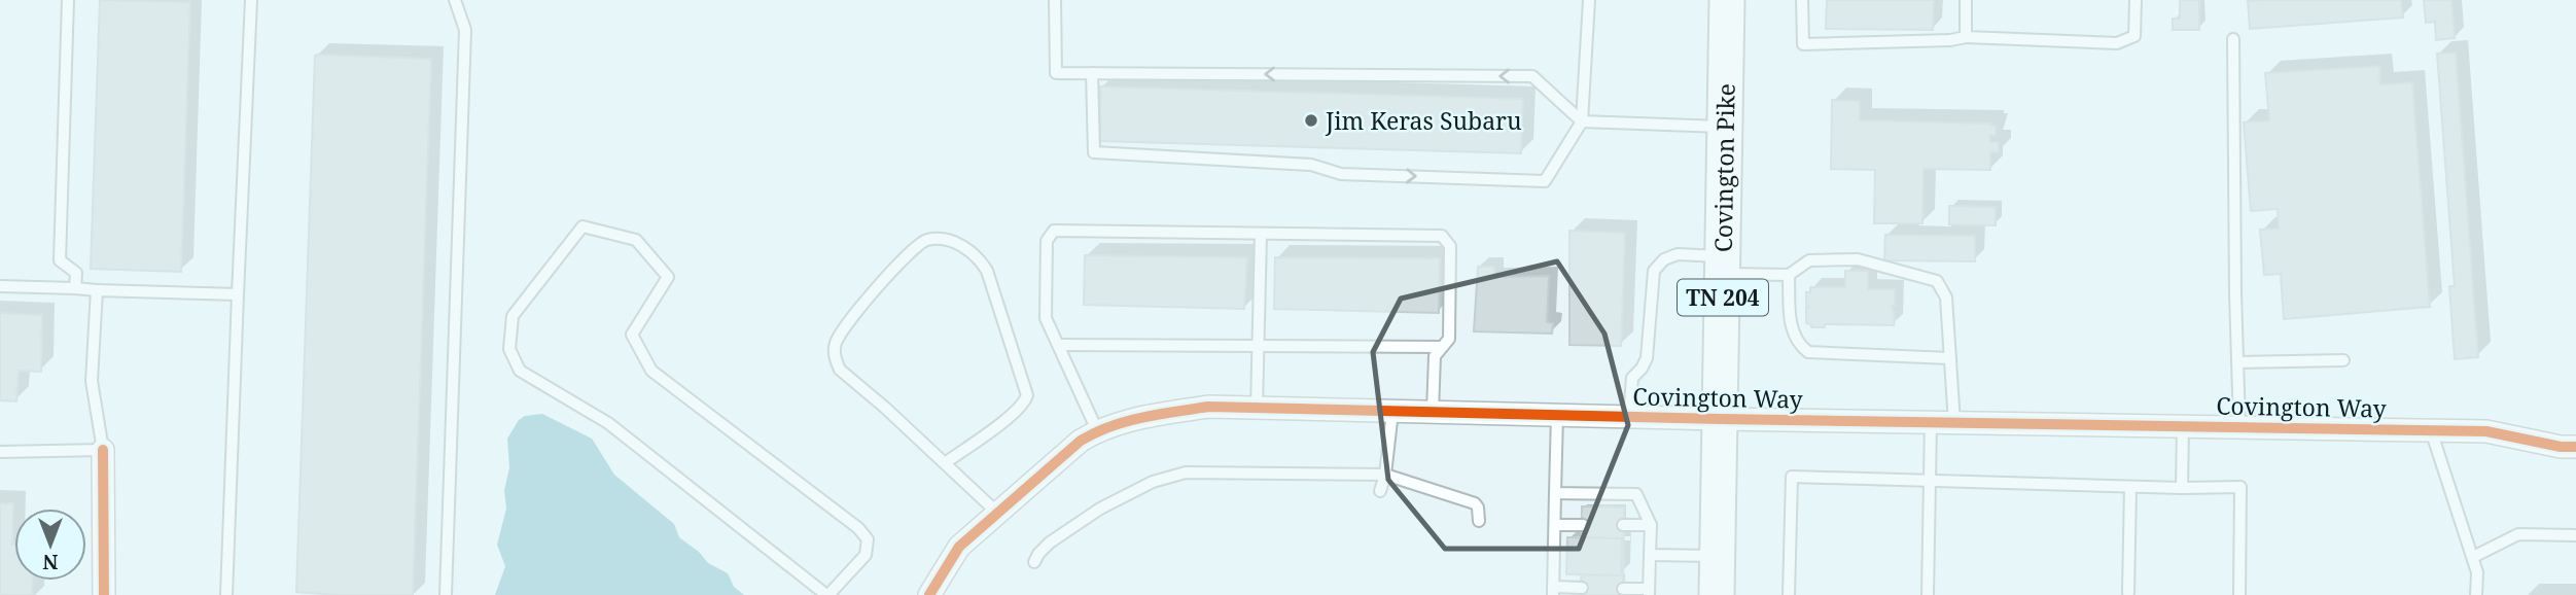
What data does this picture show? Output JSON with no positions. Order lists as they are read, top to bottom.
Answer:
{
  "streets": {
    "main road": ["Covington Pike", "TN 204"],
    "street": ["Covington Way"]
  },
  "crossings": [
    ["Covington Pike", "Covington Way"]
  ],
  "places": ["Jim Keras Subaru"],
  "north": "bottom"
}
